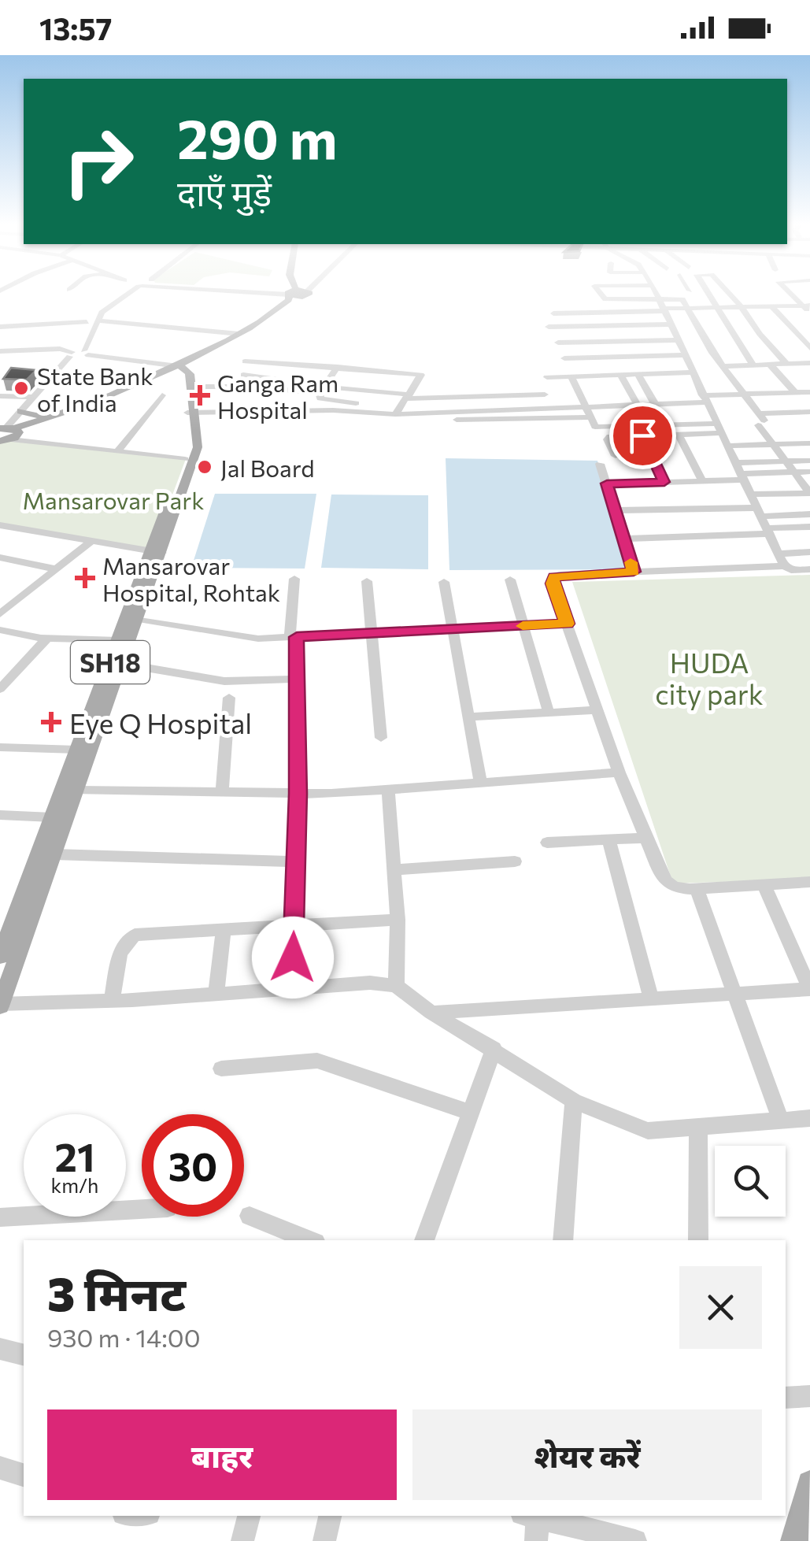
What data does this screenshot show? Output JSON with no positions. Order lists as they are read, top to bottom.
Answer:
{
  "streets": {
    "main road": ["SH18"]
  },
  "parks": ["Mansarovar Park", "HUDA city park"],
  "places": {
    "other": ["State Bank of India", "Jal Board"],
    "health": ["Ganga Ram Hospital", "Mansarovar Hospital, Rohtak", "Eye Q Hospital"]
  },
  "page": {
    "status": "13:57",
    "turn": ["290 m", "दाएँ मुड़ें"],
    "speed": "21 km/h",
    "limit": "30",
    "heading": ["3 मिनट", "930 m · 14:00"],
    "buttons": ["बाहर", "शेयर करें"]
  }
}
